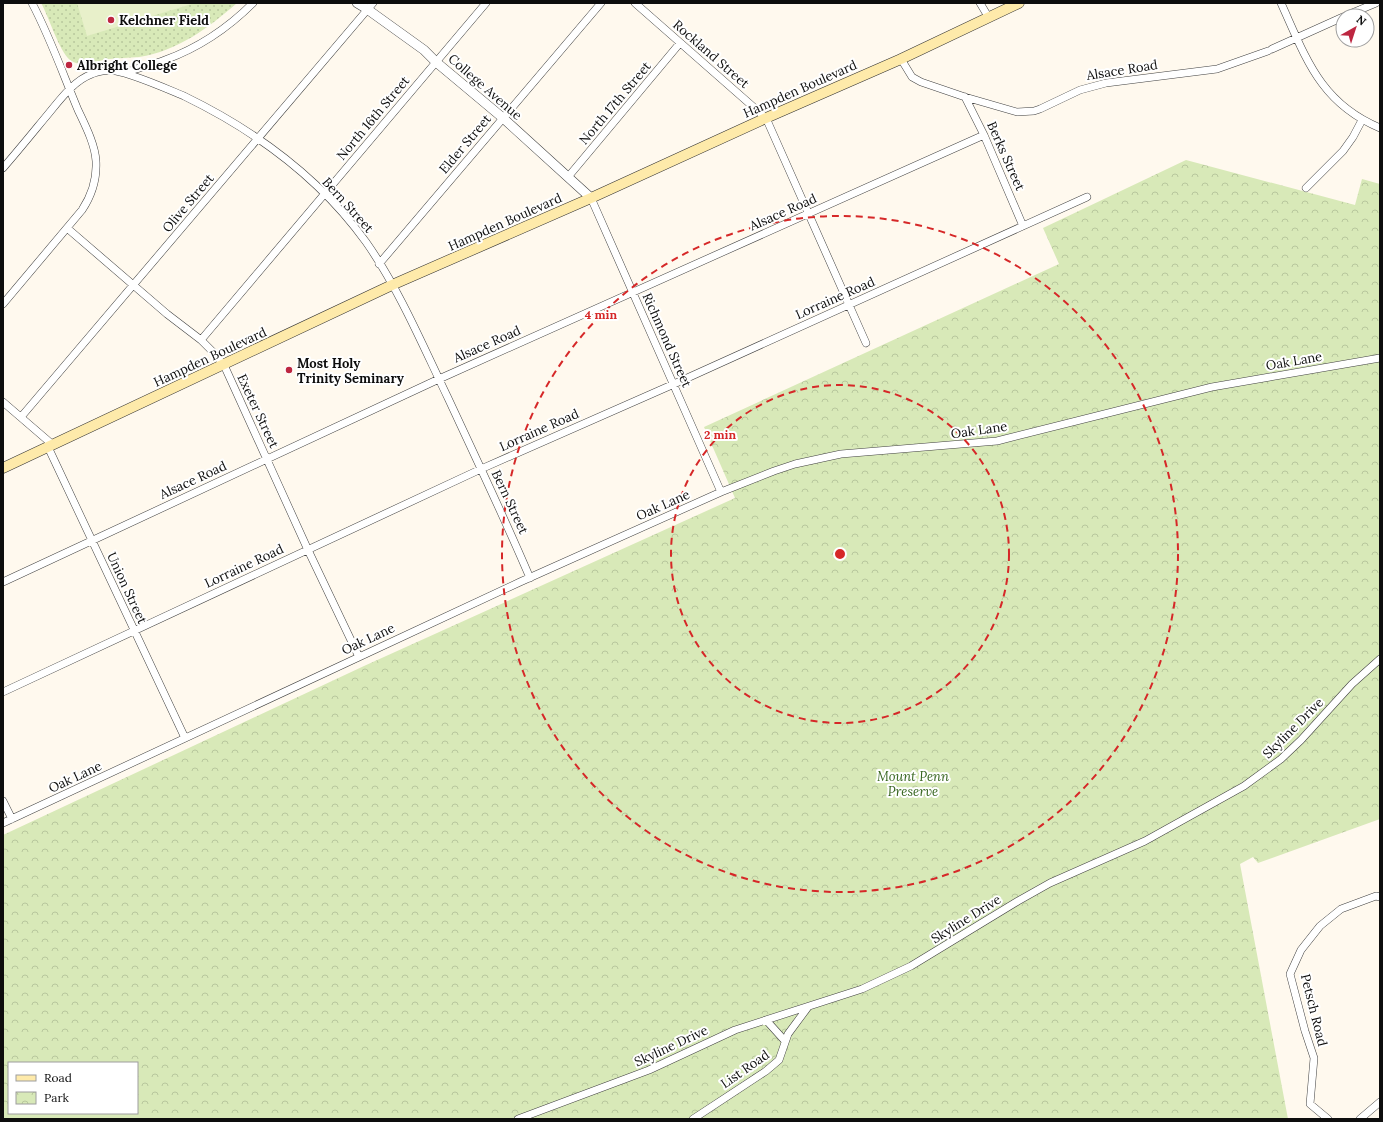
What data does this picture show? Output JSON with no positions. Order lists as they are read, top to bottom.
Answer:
{
  "streets": {
    "main road": ["Hampden Boulevard"],
    "street": [
      "Rockland Street",
      "Alsace Road",
      "College Avenue",
      "North 17th Street",
      "North 16th Street",
      "Elder Street",
      "Berks Street",
      "Olive Street",
      "Bern Street",
      "Lorraine Road",
      "Richmond Street",
      "Oak Lane",
      "Exeter Street",
      "Union Street",
      "Skyline Drive",
      "Petsch Road",
      "List Road"
    ]
  },
  "crossings": [
    ["Rockland Street", "Alsace Road"],
    ["Rockland Street", "Hampden Boulevard"],
    ["Rockland Street", "North 17th Street"],
    ["Rockland Street", "Lorraine Road"],
    ["Alsace Road", "Hampden Boulevard"],
    ["Alsace Road", "Berks Street"],
    ["Alsace Road", "Bern Street"],
    ["Alsace Road", "Richmond Street"],
    ["Alsace Road", "Exeter Street"],
    ["Alsace Road", "Union Street"],
    ["College Avenue", "Hampden Boulevard"],
    ["College Avenue", "North 17th Street"],
    ["College Avenue", "North 16th Street"],
    ["College Avenue", "Elder Street"],
    ["College Avenue", "Olive Street"],
    ["College Avenue", "Richmond Street"],
    ["Hampden Boulevard", "Bern Street"],
    ["Hampden Boulevard", "Richmond Street"],
    ["Hampden Boulevard", "Exeter Street"],
    ["Hampden Boulevard", "Union Street"],
    ["North 16th Street", "Bern Street"],
    ["North 16th Street", "Exeter Street"],
    ["Elder Street", "Bern Street"],
    ["Berks Street", "Lorraine Road"],
    ["Olive Street", "Bern Street"],
    ["Olive Street", "Exeter Street"],
    ["Olive Street", "Union Street"],
    ["Bern Street", "Lorraine Road"],
    ["Bern Street", "Oak Lane"],
    ["Lorraine Road", "Richmond Street"],
    ["Lorraine Road", "Exeter Street"],
    ["Lorraine Road", "Union Street"],
    ["Richmond Street", "Oak Lane"],
    ["Oak Lane", "Exeter Street"],
    ["Oak Lane", "Union Street"],
    ["Skyline Drive", "List Road"]
  ],
  "parks": ["Mount Penn Preserve"],
  "places": ["Kelchner Field", "Albright College", "Most Holy Trinity Seminary"],
  "legend": ["Road", "Park"],
  "north": "top right",
  "rings": ["4 min", "2 min"]
}
